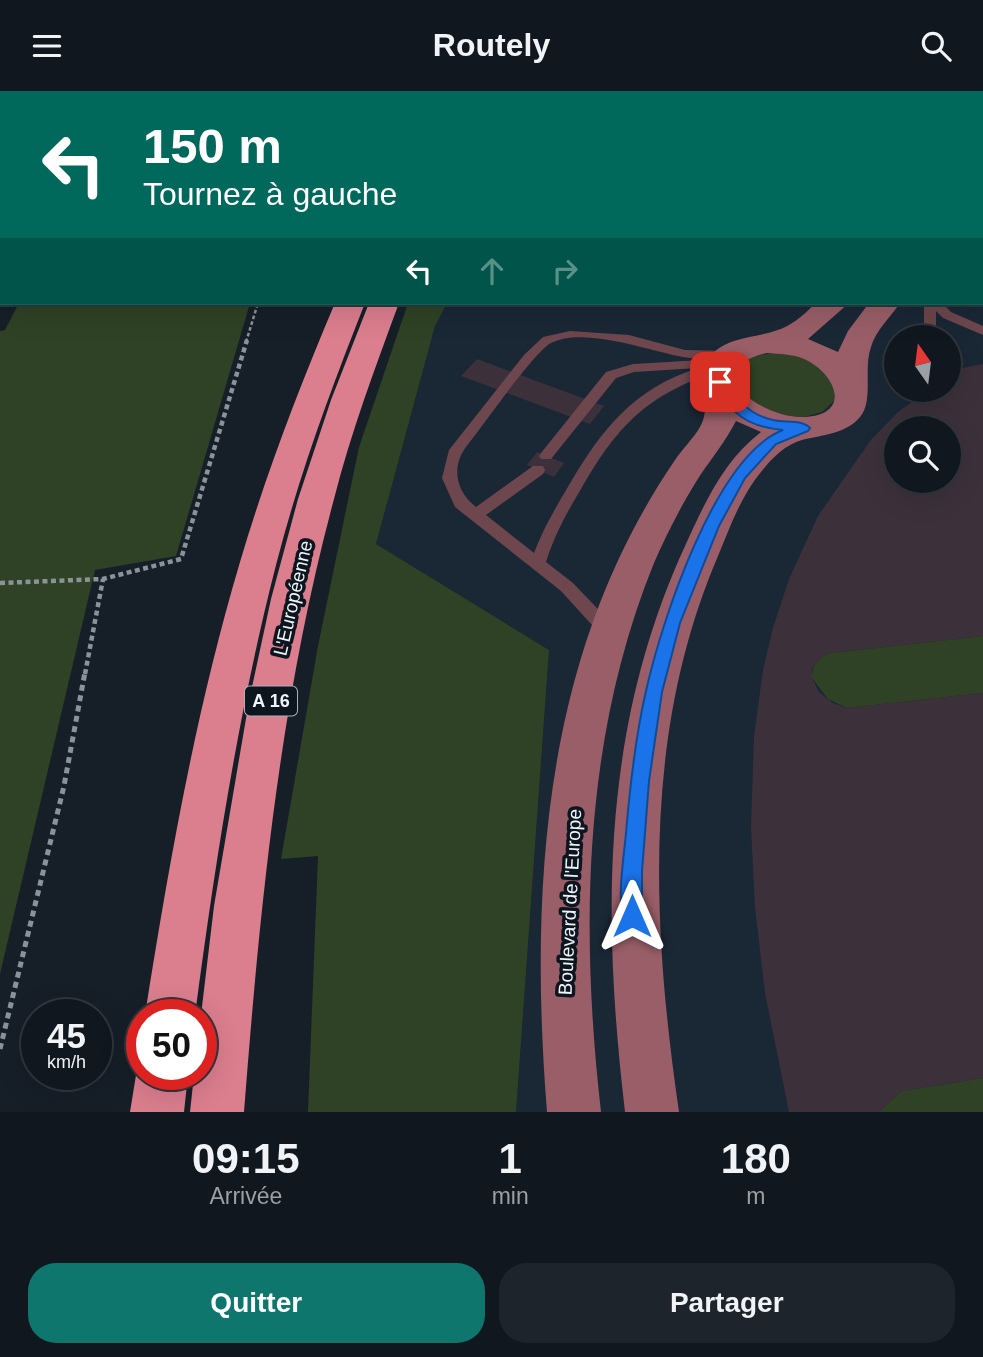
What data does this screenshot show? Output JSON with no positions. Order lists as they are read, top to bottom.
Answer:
{
  "streets": {
    "highway": ["L'Européenne", "A 16"],
    "main road": ["Boulevard de l'Europe"]
  },
  "north": "top",
  "page": {
    "header": "Routely",
    "turn": ["150 m", "Tournez à gauche"],
    "speed": "45 km/h",
    "limit": "50",
    "eta": [
      "09:15",
      "Arrivée",
      "1",
      "min",
      "180",
      "m"
    ],
    "buttons": ["Quitter", "Partager"]
  }
}
